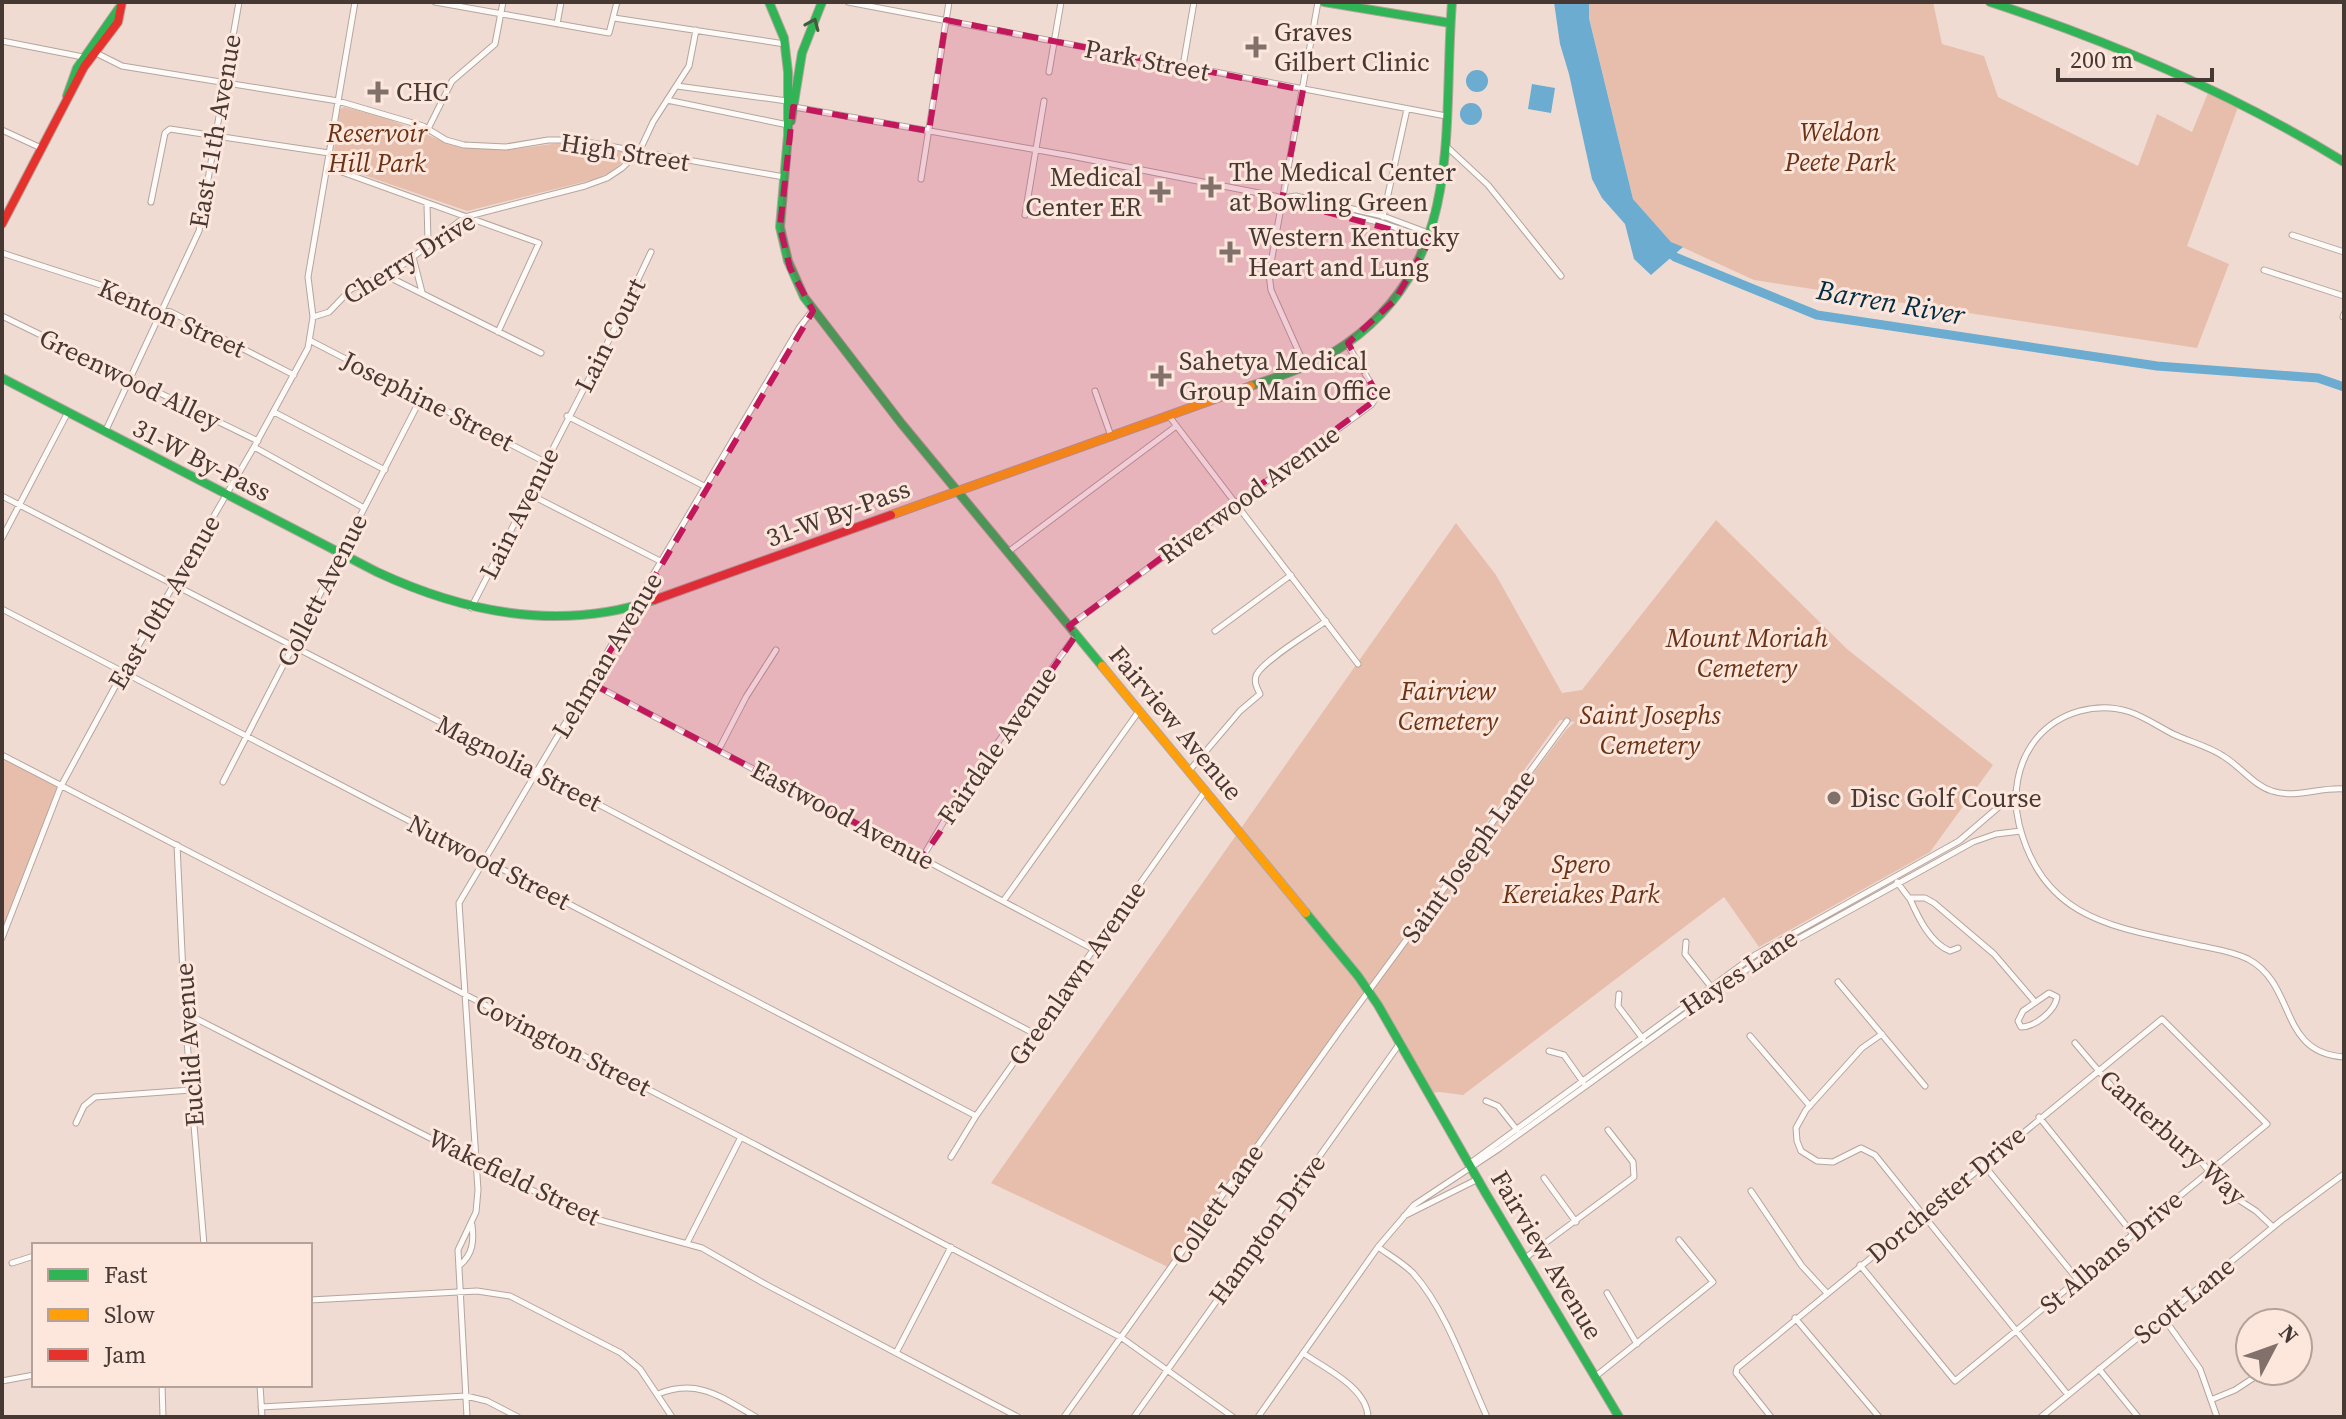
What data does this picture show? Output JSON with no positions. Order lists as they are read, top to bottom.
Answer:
{
  "streets": {
    "main road": ["31-W By-Pass", "Fairview Avenue"],
    "street": [
      "Park Street",
      "East 11th Avenue",
      "High Street",
      "Cherry Drive",
      "Kenton Street",
      "Lain Court",
      "Greenwood Alley",
      "Josephine Street",
      "Riverwood Avenue",
      "Lain Avenue",
      "Collett Avenue",
      "East 10th Avenue",
      "Lehman Avenue",
      "Fairdale Avenue",
      "Magnolia Street",
      "Eastwood Avenue",
      "Saint Joseph Lane",
      "Nutwood Street",
      "Hayes Lane",
      "Greenlawn Avenue",
      "Euclid Avenue",
      "Covington Street",
      "Canterbury Way",
      "Wakefield Street",
      "Dorchester Drive",
      "Collett Lane",
      "Hampton Drive",
      "St Albans Drive",
      "Scott Lane"
    ]
  },
  "crossings": [
    ["Park Street", "31-W By-Pass"],
    ["East 11th Avenue", "High Street"],
    ["East 11th Avenue", "Kenton Street"],
    ["East 11th Avenue", "Greenwood Alley"],
    ["East 11th Avenue", "31-W By-Pass"],
    ["High Street", "Cherry Drive"],
    ["High Street", "East 10th Avenue"],
    ["High Street", "Fairview Avenue"],
    ["Cherry Drive", "East 10th Avenue"],
    ["Kenton Street", "East 10th Avenue"],
    ["Lain Court", "Lain Avenue"],
    ["Greenwood Alley", "East 10th Avenue"],
    ["Josephine Street", "Lain Avenue"],
    ["Josephine Street", "Collett Avenue"],
    ["Josephine Street", "East 10th Avenue"],
    ["31-W By-Pass", "Riverwood Avenue"],
    ["31-W By-Pass", "Lain Avenue"],
    ["31-W By-Pass", "Collett Avenue"],
    ["31-W By-Pass", "East 10th Avenue"],
    ["31-W By-Pass", "Lehman Avenue"],
    ["31-W By-Pass", "Fairview Avenue"],
    ["Riverwood Avenue", "Fairview Avenue"],
    ["Collett Avenue", "Magnolia Street"],
    ["Collett Avenue", "Nutwood Street"],
    ["East 10th Avenue", "Magnolia Street"],
    ["East 10th Avenue", "Nutwood Street"],
    ["East 10th Avenue", "Covington Street"],
    ["Lehman Avenue", "Fairview Avenue"],
    ["Lehman Avenue", "Magnolia Street"],
    ["Lehman Avenue", "Eastwood Avenue"],
    ["Lehman Avenue", "Nutwood Street"],
    ["Lehman Avenue", "Covington Street"],
    ["Lehman Avenue", "Wakefield Street"],
    ["Fairview Avenue", "Fairdale Avenue"],
    ["Fairview Avenue", "Saint Joseph Lane"],
    ["Fairview Avenue", "Hayes Lane"],
    ["Fairview Avenue", "Greenlawn Avenue"],
    ["Fairview Avenue", "Collett Lane"],
    ["Fairview Avenue", "Hampton Drive"],
    ["Fairdale Avenue", "Eastwood Avenue"],
    ["Magnolia Street", "Greenlawn Avenue"],
    ["Eastwood Avenue", "Greenlawn Avenue"],
    ["Saint Joseph Lane", "Collett Lane"],
    ["Nutwood Street", "Greenlawn Avenue"],
    ["Euclid Avenue", "Covington Street"],
    ["Euclid Avenue", "Wakefield Street"],
    ["Covington Street", "Collett Lane"],
    ["Covington Street", "Hampton Drive"],
    ["Canterbury Way", "Dorchester Drive"],
    ["Canterbury Way", "St Albans Drive"],
    ["Canterbury Way", "Scott Lane"],
    ["Dorchester Drive", "St Albans Drive"]
  ],
  "water": ["Barren River"],
  "parks": [
    "Weldon Peete Park",
    "Reservoir Hill Park",
    "Mount Moriah Cemetery",
    "Fairview Cemetery",
    "Saint Josephs Cemetery",
    "Spero Kereiakes Park"
  ],
  "places": {
    "health": [
      "Graves Gilbert Clinic",
      "CHC",
      "The Medical Center at Bowling Green",
      "Medical Center ER",
      "Western Kentucky Heart and Lung",
      "Sahetya Medical Group Main Office"
    ],
    "other": ["Disc Golf Course"]
  },
  "legend": ["Fast", "Slow", "Jam"],
  "scale_bar": "200 m",
  "north": "top right"
}
